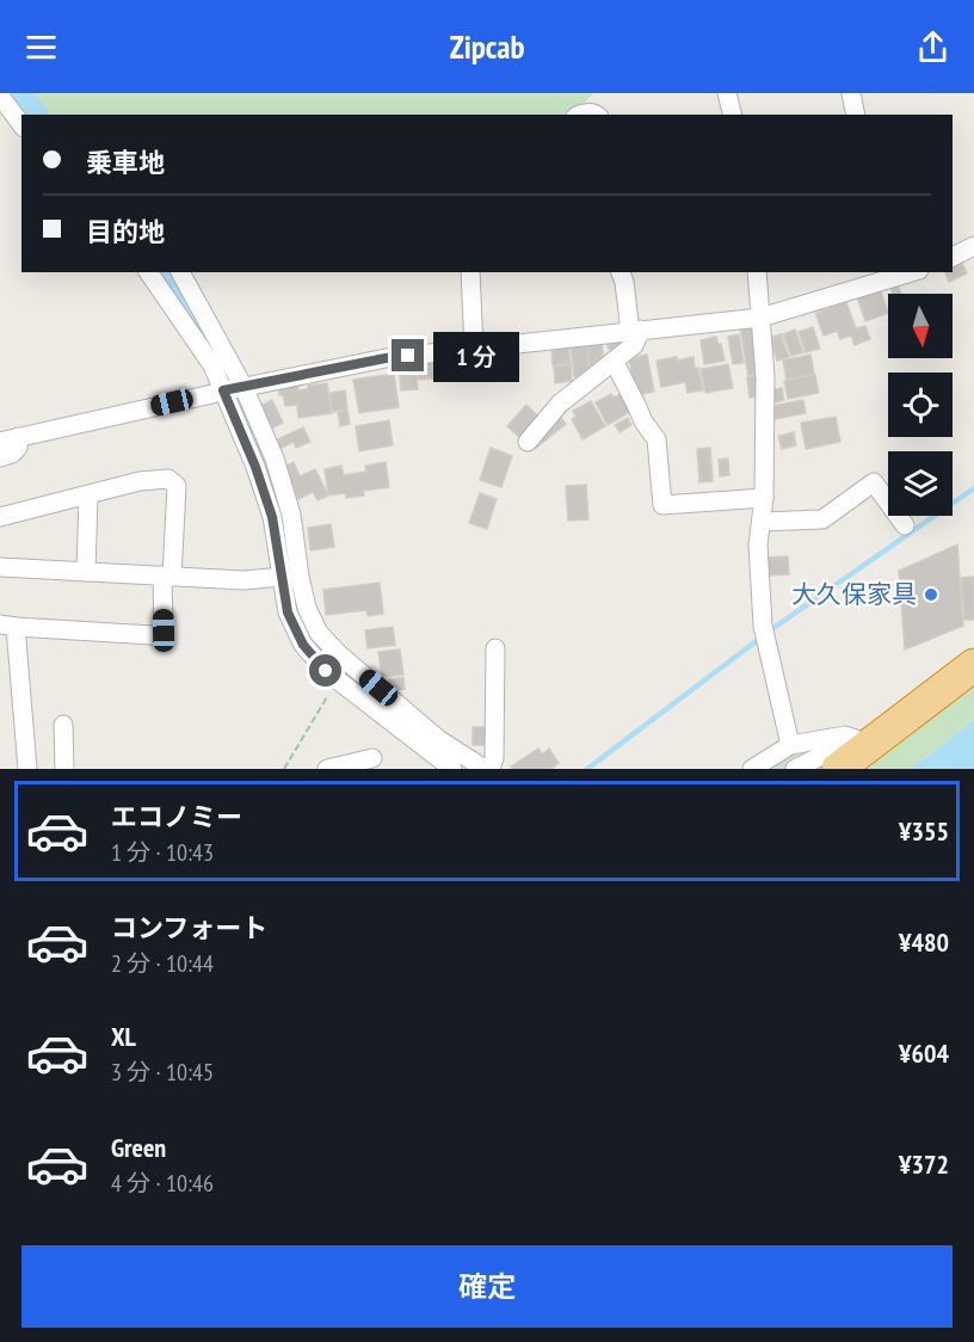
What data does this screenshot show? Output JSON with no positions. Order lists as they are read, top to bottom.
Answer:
{
  "places": ["大久保家具"],
  "north": "bottom",
  "page": {
    "header": "Zipcab",
    "banner": ["乗車地", "目的地"],
    "bubble": "1 分",
    "list": [
      {
        "name": "エコノミー",
        "note": "1 分 · 10:43",
        "value": "¥355"
      },
      {
        "name": "コンフォート",
        "note": "2 分 · 10:44",
        "value": "¥480"
      },
      {
        "name": "XL",
        "note": "3 分 · 10:45",
        "value": "¥604"
      },
      {
        "name": "Green",
        "note": "4 分 · 10:46",
        "value": "¥372"
      }
    ],
    "buttons": "確定"
  }
}
